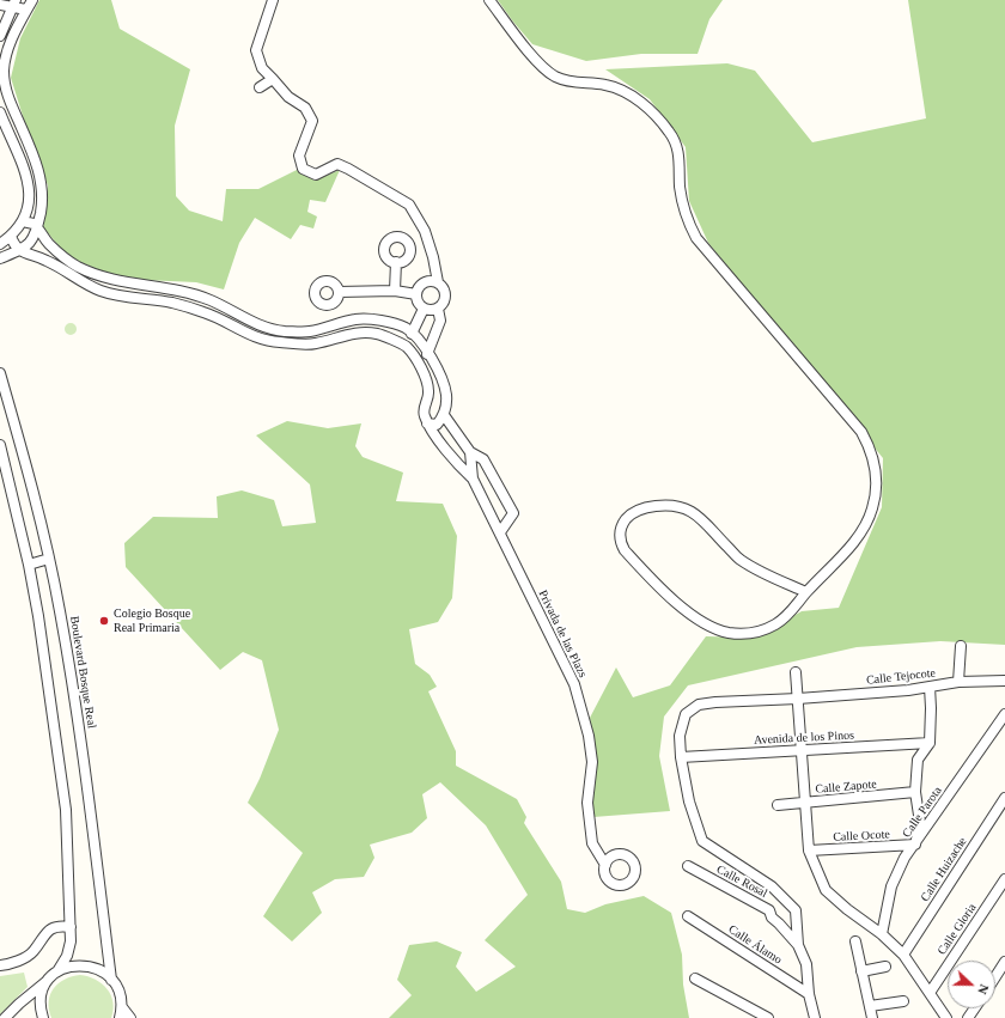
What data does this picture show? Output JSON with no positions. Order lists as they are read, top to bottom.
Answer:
{
  "streets": {
    "street": [
      "Privada de las Plazs",
      "Boulevard Bosque Real",
      "Calle Tejocote",
      "Avenida de los Pinos",
      "Calle Zapote",
      "Calle Parota",
      "Calle Ocote",
      "Calle Huizache",
      "Calle Rosal",
      "Calle Gloria",
      "Calle Álamo"
    ]
  },
  "crossings": [
    ["Calle Tejocote", "Avenida de los Pinos"],
    ["Calle Tejocote", "Calle Rosal"],
    ["Calle Parota", "Calle Ocote"]
  ],
  "places": ["Colegio Bosque Real Primaria"],
  "north": "right"
}
